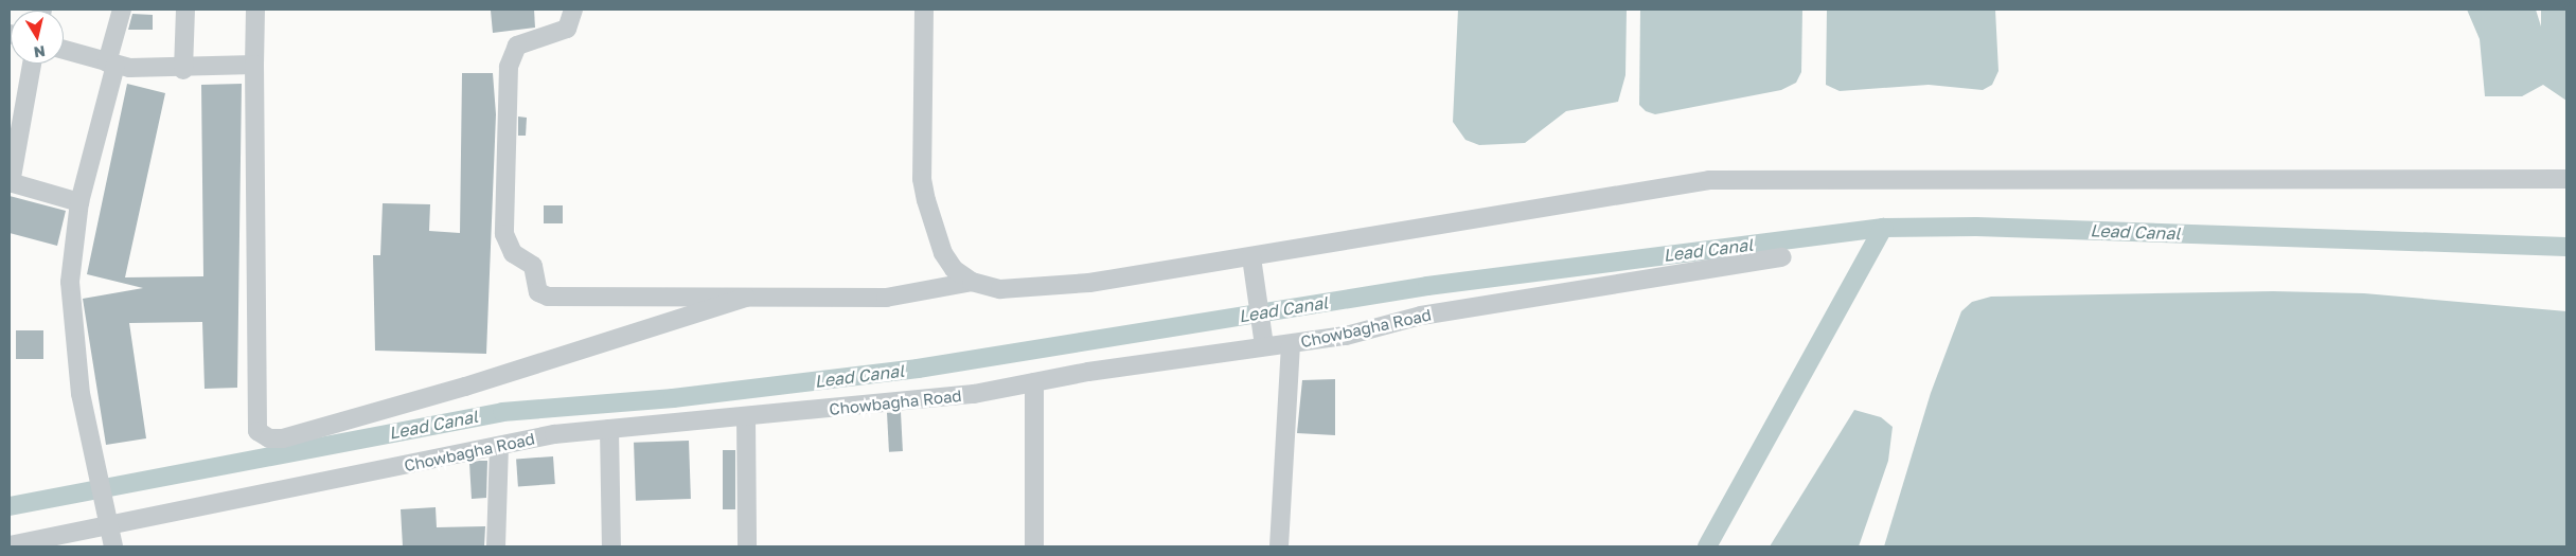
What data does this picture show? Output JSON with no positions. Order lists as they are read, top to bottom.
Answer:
{
  "streets": {
    "street": ["Chowbagha Road"]
  },
  "water": ["Lead Canal"],
  "north": "bottom"
}
